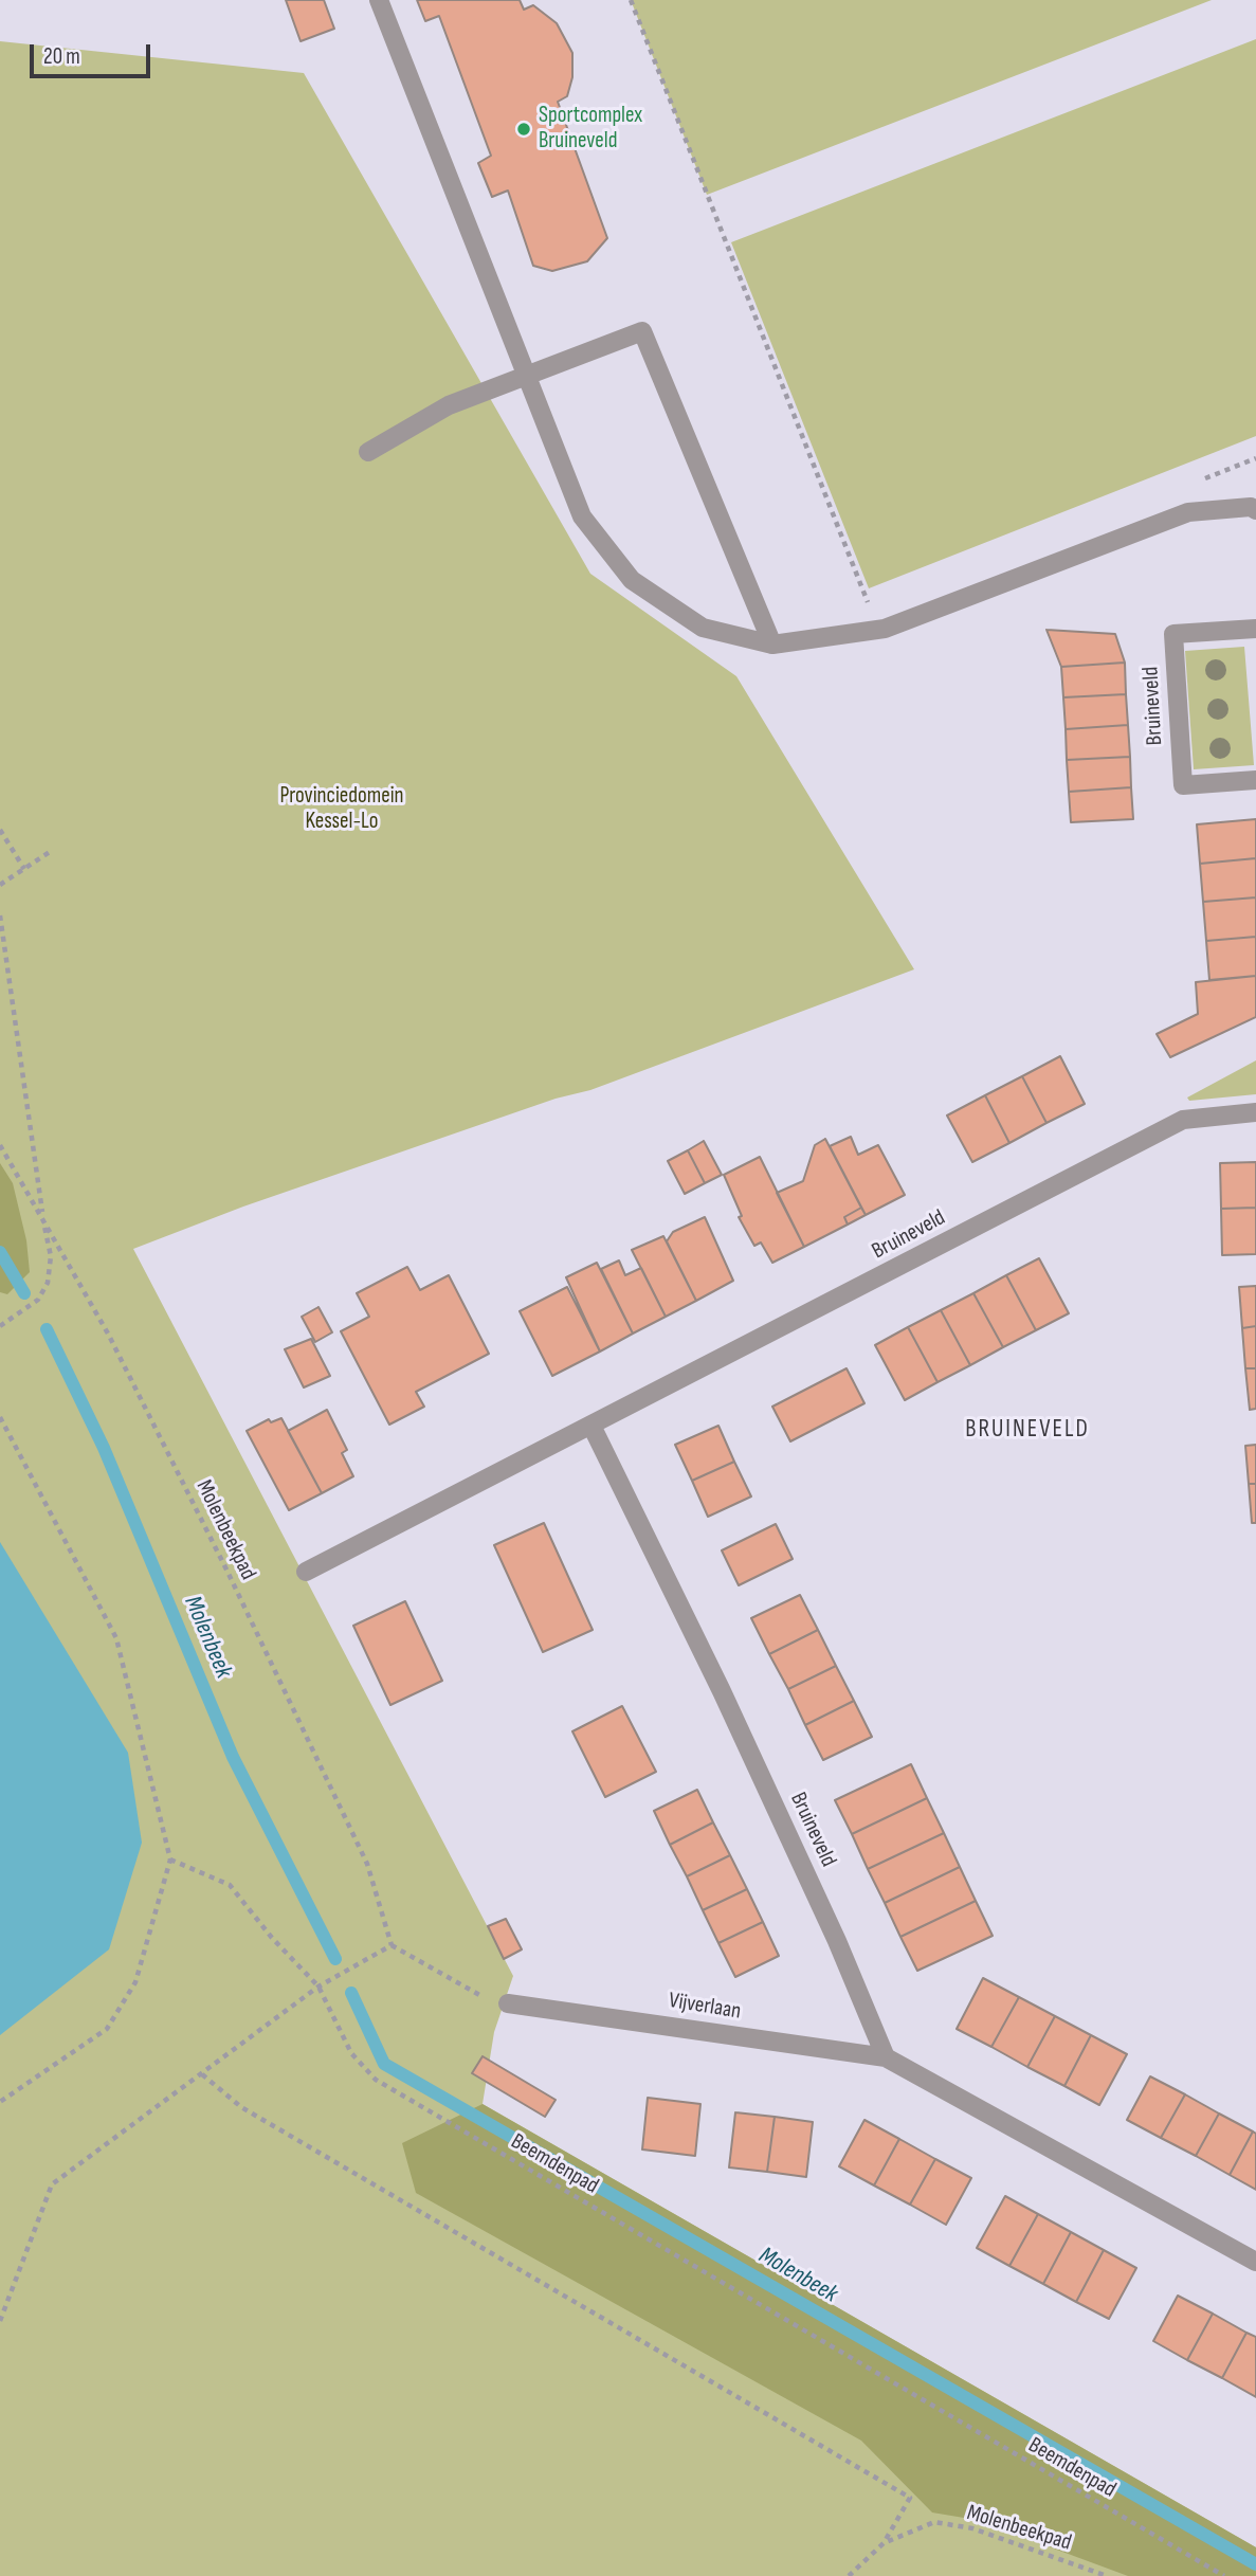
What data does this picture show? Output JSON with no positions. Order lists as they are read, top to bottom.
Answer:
{
  "streets": {
    "street": ["Bruineveld", "Vijverlaan"],
    "path": ["Molenbeekpad", "Beemdenpad"]
  },
  "crossings": [
    ["Bruineveld", "Vijverlaan"]
  ],
  "districts": ["BRUINEVELD"],
  "water": ["Molenbeek"],
  "parks": ["Provinciedomein Kessel-Lo"],
  "places": ["Sportcomplex Bruineveld"],
  "scale_bar": "20 m"
}
